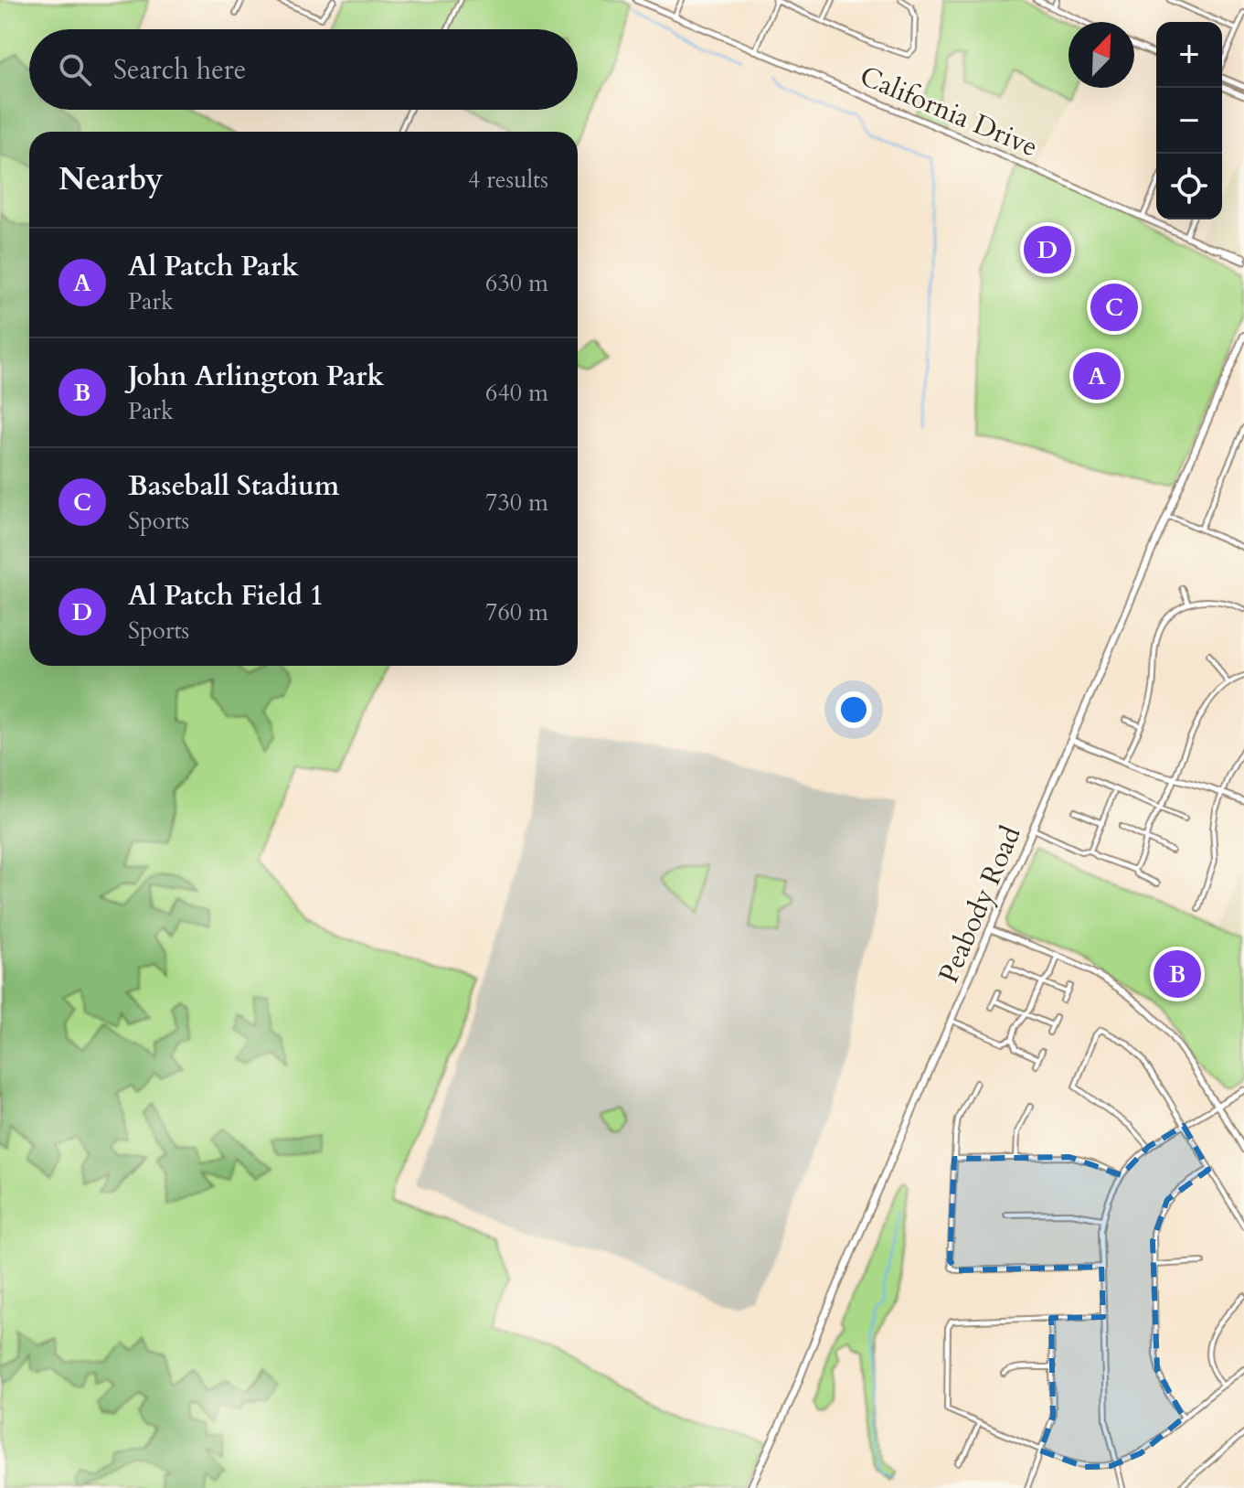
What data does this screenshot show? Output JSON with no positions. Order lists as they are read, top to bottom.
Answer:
{
  "streets": {
    "main road": ["Peabody Road"],
    "street": ["California Drive"]
  },
  "north": "top right",
  "page": {
    "map_buttons": ["+", "−"],
    "search": "Search here",
    "heading": ["Nearby", "4 results"],
    "pins": [
      "D",
      "C",
      "A",
      "B"
    ],
    "list": [
      {
        "mark": "A",
        "name": "Al Patch Park",
        "note": "Park",
        "value": "630 m"
      },
      {
        "mark": "B",
        "name": "John Arlington Park",
        "note": "Park",
        "value": "640 m"
      },
      {
        "mark": "C",
        "name": "Baseball Stadium",
        "note": "Sports",
        "value": "730 m"
      },
      {
        "mark": "D",
        "name": "Al Patch Field 1",
        "note": "Sports",
        "value": "760 m"
      }
    ]
  }
}
